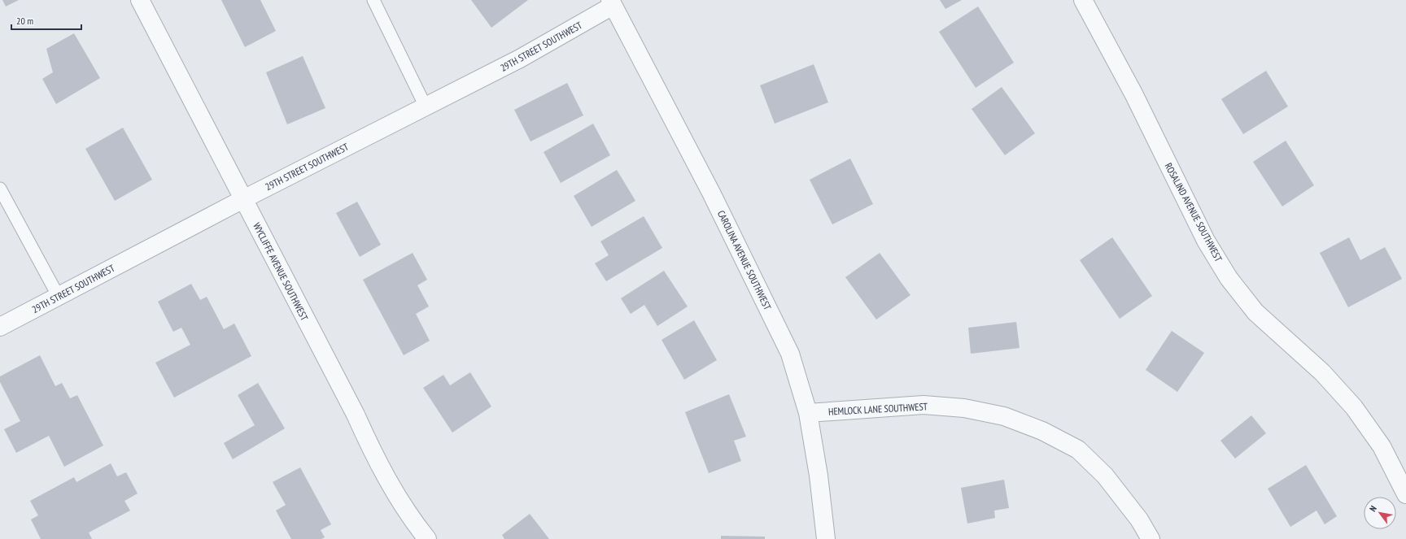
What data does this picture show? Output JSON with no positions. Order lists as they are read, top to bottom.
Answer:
{
  "streets": {
    "street": [
      "29TH STREET SOUTHWEST",
      "ROSALIND AVENUE SOUTHWEST",
      "CAROLINA AVENUE SOUTHWEST",
      "WYCLIFFE AVENUE SOUTHWEST",
      "HEMLOCK LANE SOUTHWEST"
    ]
  },
  "crossings": [
    ["29TH STREET SOUTHWEST", "CAROLINA AVENUE SOUTHWEST"],
    ["29TH STREET SOUTHWEST", "WYCLIFFE AVENUE SOUTHWEST"],
    ["CAROLINA AVENUE SOUTHWEST", "HEMLOCK LANE SOUTHWEST"]
  ],
  "scale_bar": "20 m",
  "north": "top left"
}
